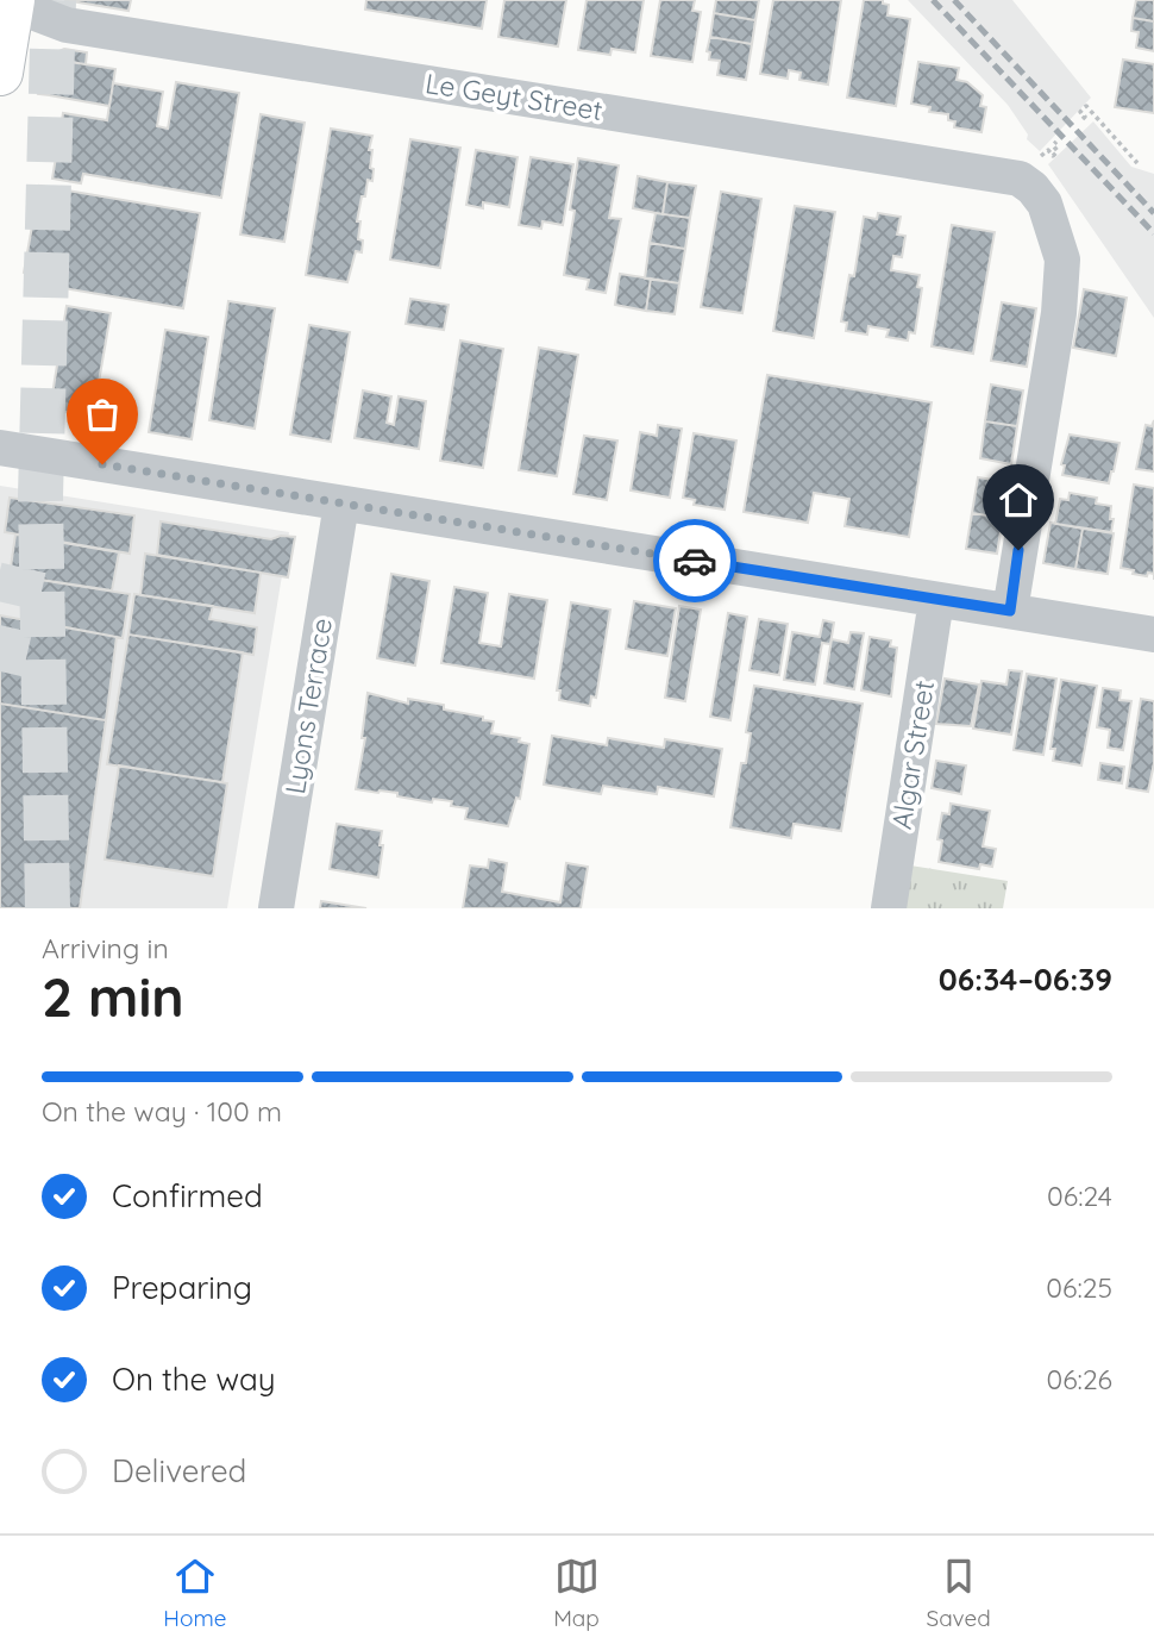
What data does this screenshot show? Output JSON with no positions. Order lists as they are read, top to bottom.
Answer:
{
  "streets": {
    "street": ["Le Geyt Street", "Lyons Terrace", "Algar Street"]
  },
  "page": {
    "heading": ["2 min", "Arriving in", "06:34–06:39"],
    "bar": "On the way · 100 m",
    "list": [
      ["Confirmed", "06:24"],
      ["Preparing", "06:25"],
      ["On the way", "06:26"],
      "Delivered"
    ],
    "tabs": ["Home", "Map", "Saved"]
  }
}
